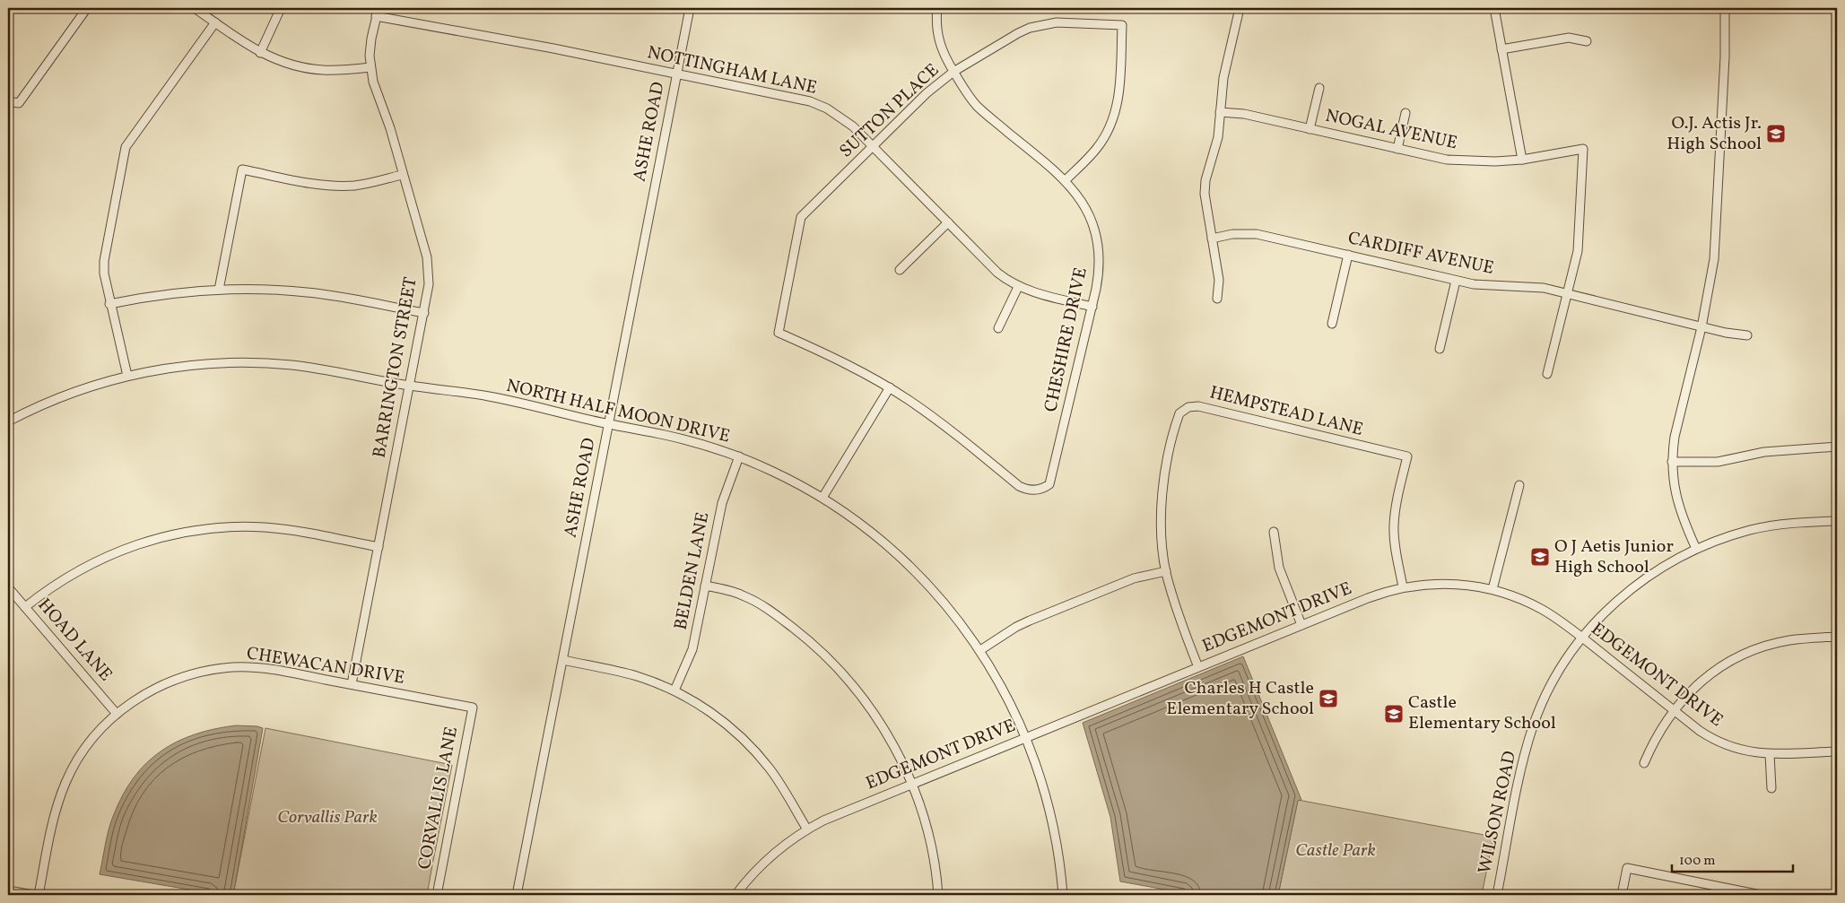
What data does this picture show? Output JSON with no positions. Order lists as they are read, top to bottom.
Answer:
{
  "streets": {
    "street": [
      "NOTTINGHAM LANE",
      "SUTTON PLACE",
      "NOGAL AVENUE",
      "ASHE ROAD",
      "CARDIFF AVENUE",
      "CHESHIRE DRIVE",
      "BARRINGTON STREET",
      "NORTH HALF MOON DRIVE",
      "HEMPSTEAD LANE",
      "BELDEN LANE",
      "EDGEMONT DRIVE",
      "HOAD LANE",
      "CHEWACAN DRIVE",
      "CORVALLIS LANE",
      "WILSON ROAD"
    ]
  },
  "crossings": [
    ["NOTTINGHAM LANE", "SUTTON PLACE"],
    ["NOTTINGHAM LANE", "ASHE ROAD"],
    ["NOTTINGHAM LANE", "CHESHIRE DRIVE"],
    ["NOTTINGHAM LANE", "BARRINGTON STREET"],
    ["SUTTON PLACE", "CHESHIRE DRIVE"],
    ["NOGAL AVENUE", "CARDIFF AVENUE"],
    ["ASHE ROAD", "NORTH HALF MOON DRIVE"],
    ["BARRINGTON STREET", "NORTH HALF MOON DRIVE"],
    ["BARRINGTON STREET", "CHEWACAN DRIVE"],
    ["NORTH HALF MOON DRIVE", "BELDEN LANE"],
    ["NORTH HALF MOON DRIVE", "EDGEMONT DRIVE"],
    ["HEMPSTEAD LANE", "EDGEMONT DRIVE"],
    ["EDGEMONT DRIVE", "WILSON ROAD"],
    ["HOAD LANE", "CHEWACAN DRIVE"],
    ["CHEWACAN DRIVE", "CORVALLIS LANE"]
  ],
  "parks": ["Corvallis Park", "Castle Park"],
  "places": {
    "school or university": [
      "O.J. Actis Jr. High School",
      "O J Aetis Junior High School",
      "Charles H Castle Elementary School",
      "Castle Elementary School"
    ]
  },
  "scale_bar": "100 m"
}
